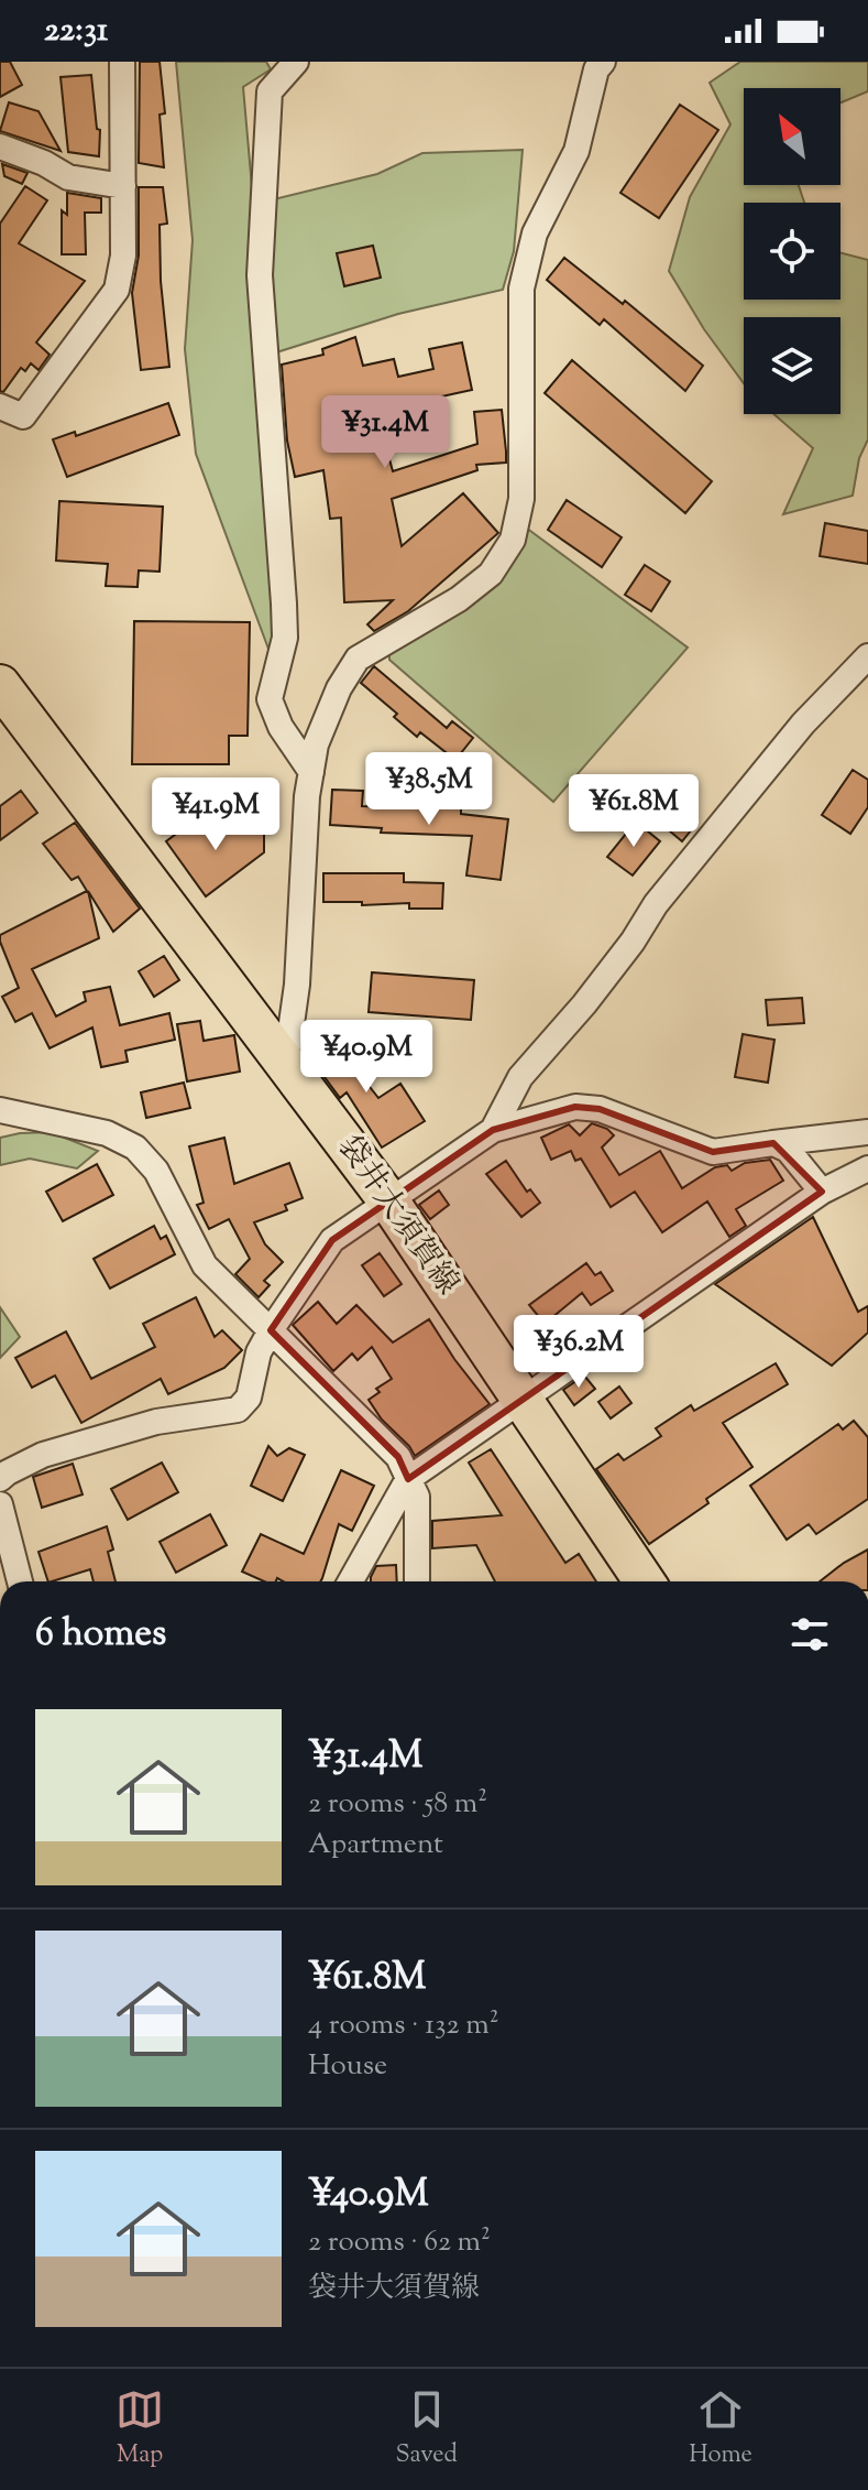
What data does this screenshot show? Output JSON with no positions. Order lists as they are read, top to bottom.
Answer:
{
  "streets": {
    "main road": ["袋井大須賀線"]
  },
  "north": "top left",
  "page": {
    "status": "22:31",
    "price": [
      "¥31.4M",
      "¥38.5M",
      "¥61.8M",
      "¥41.9M",
      "¥40.9M",
      "¥36.2M"
    ],
    "heading": "6 homes",
    "list": [
      {
        "name": "¥31.4M",
        "note": "2 rooms · 58 m² · Apartment"
      },
      {
        "name": "¥61.8M",
        "note": "4 rooms · 132 m² · House"
      },
      {
        "name": "¥40.9M",
        "note": "2 rooms · 62 m² · 袋井大須賀線"
      }
    ],
    "tabs": ["Map", "Saved", "Home"]
  }
}
